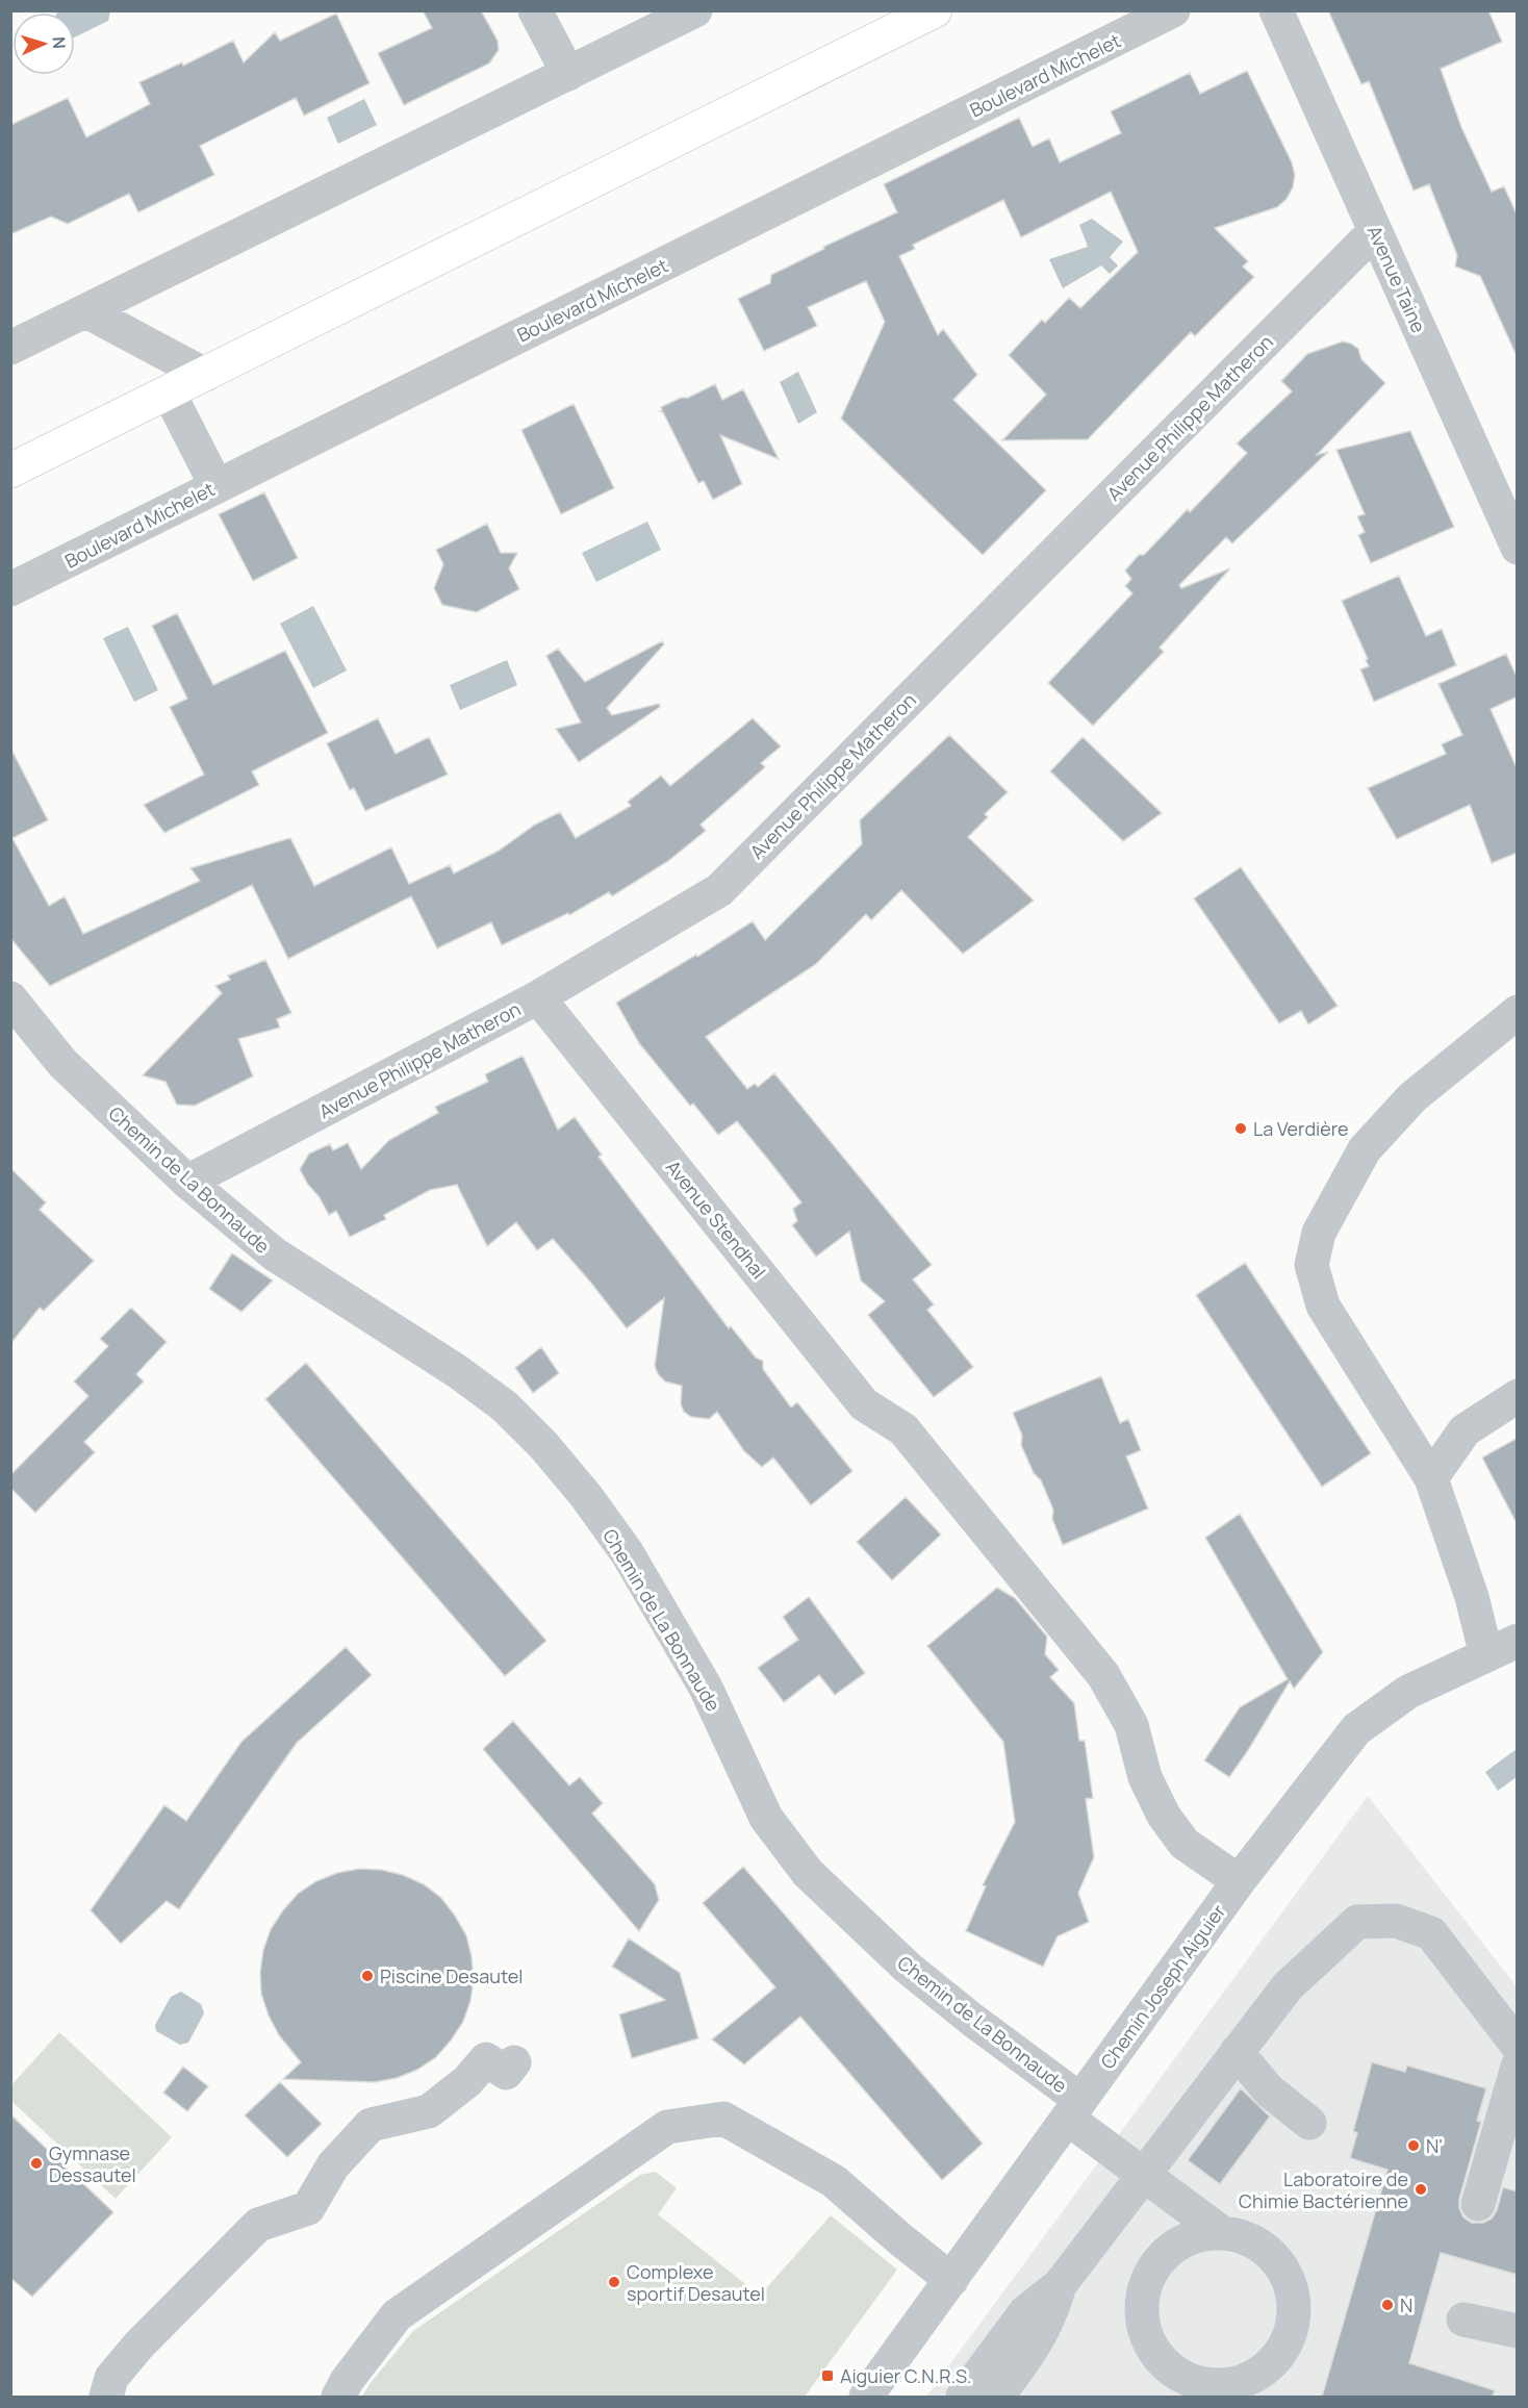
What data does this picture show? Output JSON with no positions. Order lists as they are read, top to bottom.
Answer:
{
  "streets": {
    "street": [
      "Boulevard Michelet",
      "Avenue Taine",
      "Avenue Philippe Matheron",
      "Chemin de La Bonnaude",
      "Avenue Stendhal",
      "Chemin Joseph Aiguier"
    ]
  },
  "crossings": [
    ["Avenue Taine", "Avenue Philippe Matheron"],
    ["Avenue Philippe Matheron", "Chemin de La Bonnaude"],
    ["Avenue Philippe Matheron", "Avenue Stendhal"],
    ["Chemin de La Bonnaude", "Chemin Joseph Aiguier"],
    ["Avenue Stendhal", "Chemin Joseph Aiguier"]
  ],
  "places": {
    "other": [
      "La Verdière",
      "Piscine Desautel",
      "N'",
      "Gymnase Dessautel",
      "Laboratoire de Chimie Bactérienne",
      "Complexe sportif Desautel",
      "N"
    ],
    "transit": ["Aiguier C.N.R.S."]
  },
  "north": "right"
}
